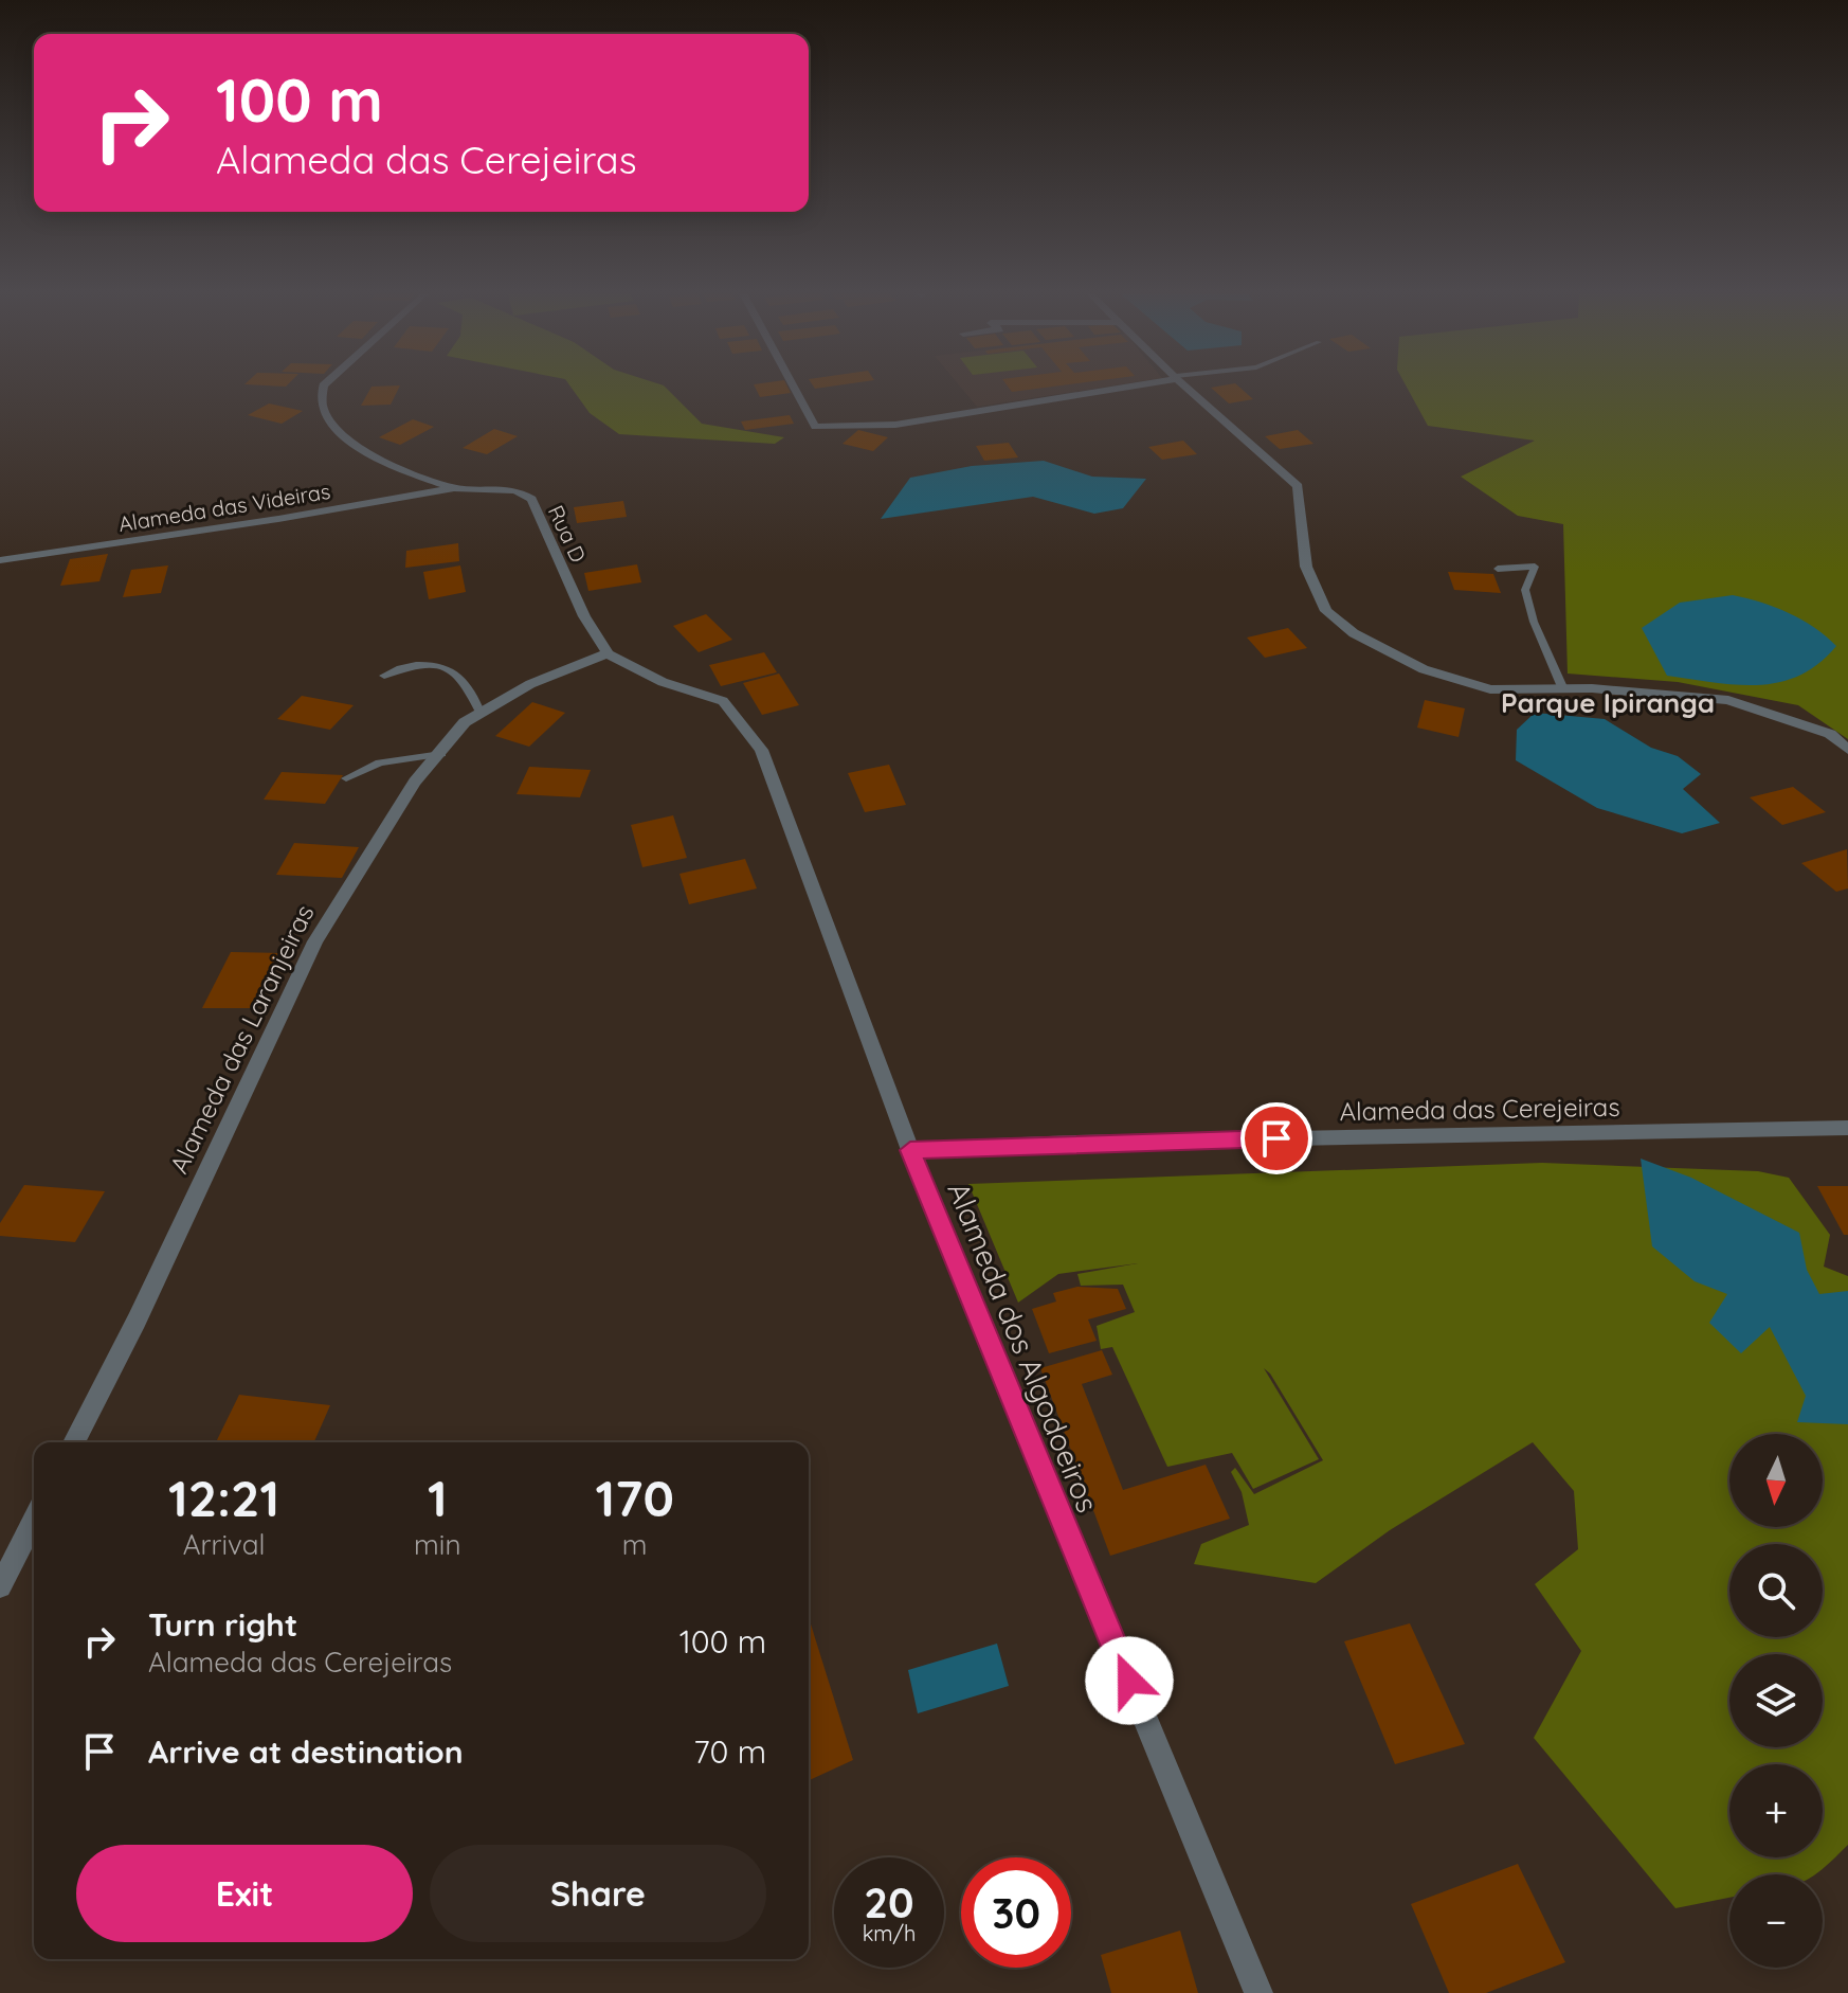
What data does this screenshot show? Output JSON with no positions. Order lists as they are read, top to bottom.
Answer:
{
  "streets": {
    "street": [
      "Alameda das Videiras",
      "Rua D",
      "Alameda das Laranjeiras",
      "Alameda das Cerejeiras",
      "Alameda dos Algodoeiros"
    ]
  },
  "crossings": [
    ["Alameda das Videiras", "Rua D"],
    ["Rua D", "Alameda das Laranjeiras"],
    ["Rua D", "Alameda dos Algodoeiros"],
    ["Alameda das Laranjeiras", "Alameda dos Algodoeiros"],
    ["Alameda das Cerejeiras", "Alameda dos Algodoeiros"]
  ],
  "districts": ["Parque Ipiranga"],
  "north": "bottom",
  "page": {
    "turn": ["100 m", "Alameda das Cerejeiras"],
    "map_buttons": ["+", "−"],
    "eta": [
      "12:21",
      "Arrival",
      "1",
      "min",
      "170",
      "m"
    ],
    "list": [
      {
        "name": "Turn right",
        "note": "Alameda das Cerejeiras",
        "value": "100 m"
      },
      {
        "name": "Arrive at destination",
        "value": "70 m"
      }
    ],
    "buttons": ["Exit", "Share"],
    "speed": "20 km/h",
    "limit": "30"
  }
}
